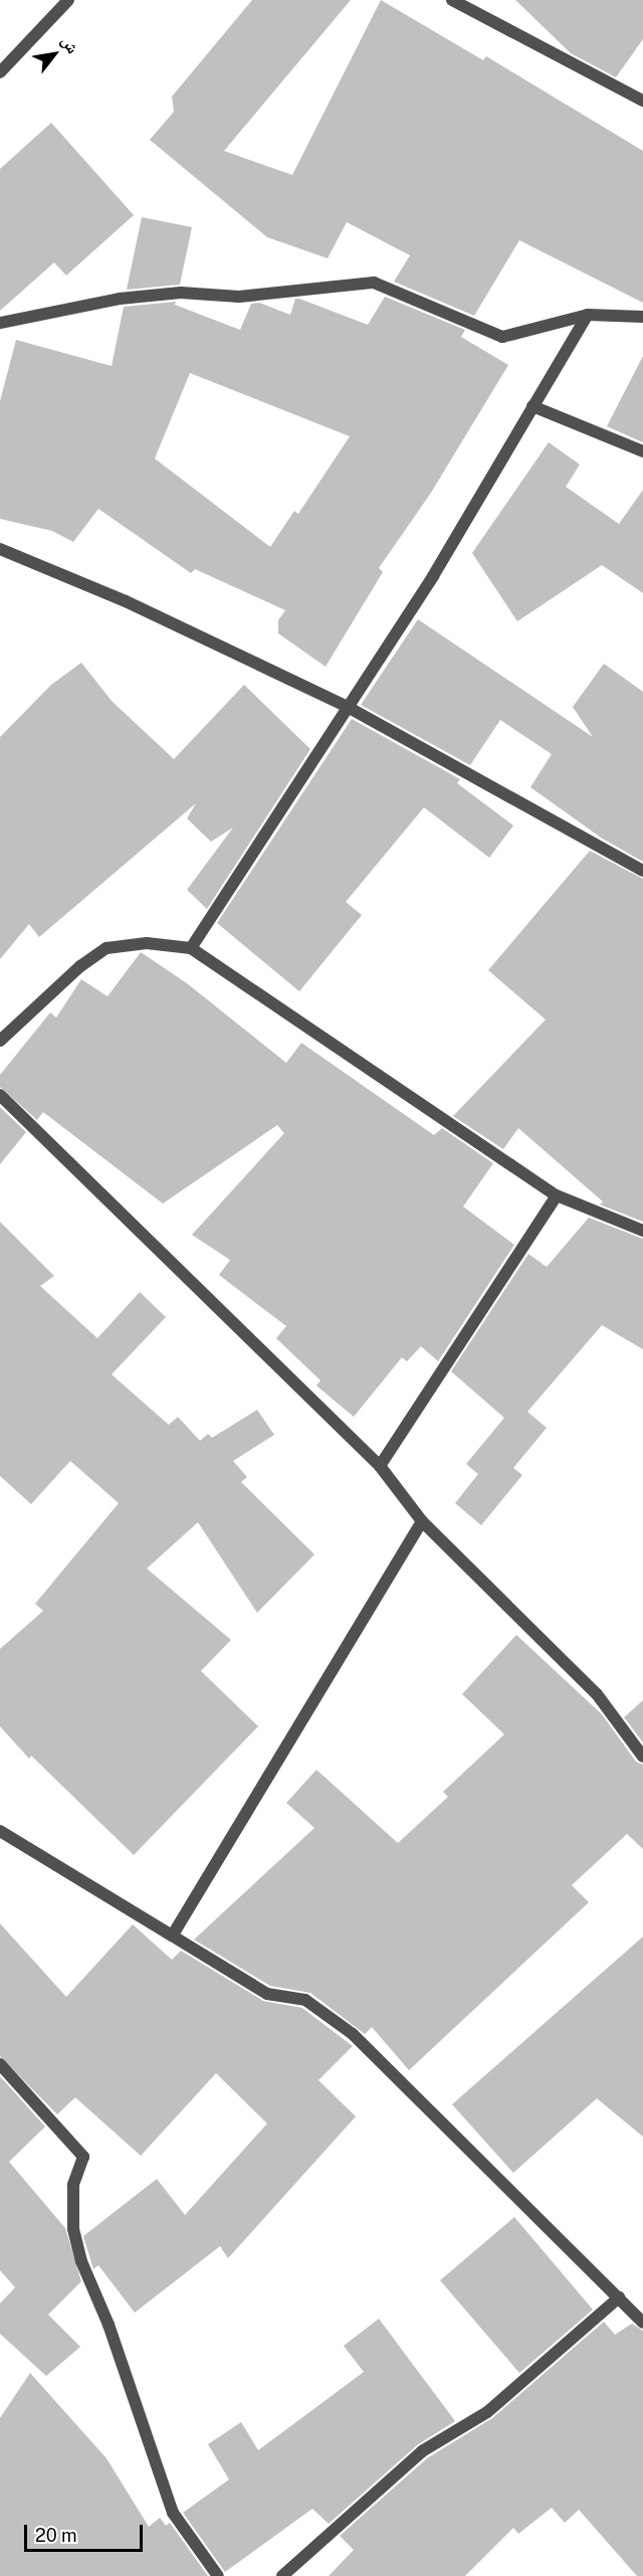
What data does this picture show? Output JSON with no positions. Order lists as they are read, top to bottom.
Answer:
{
  "scale_bar": "20 m",
  "north": "top right"
}
